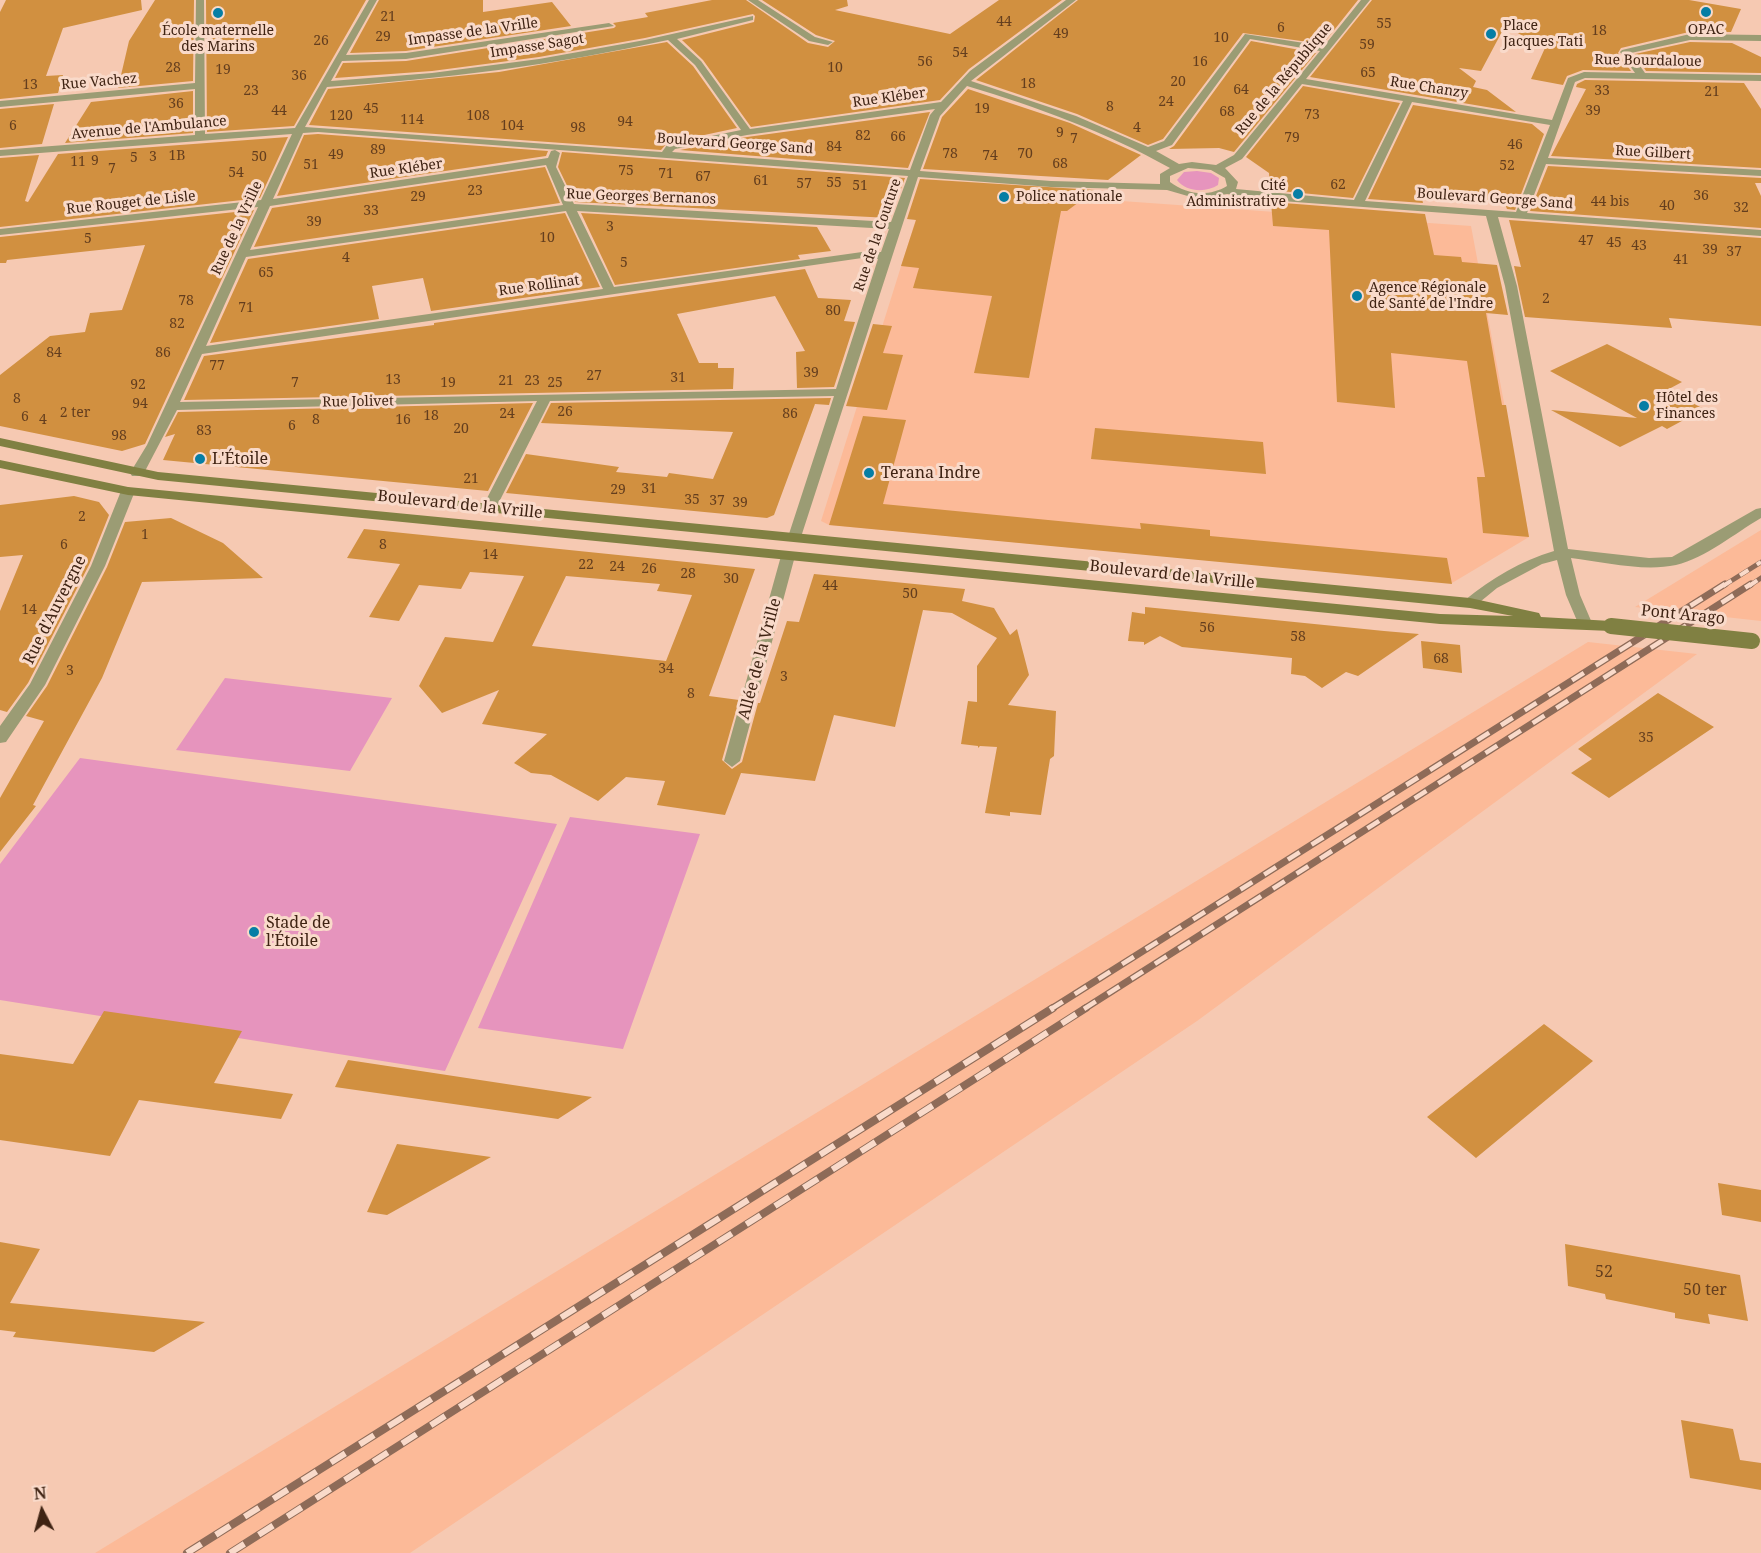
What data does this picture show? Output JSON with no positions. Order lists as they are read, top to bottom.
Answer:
{
  "streets": {
    "main road": ["Boulevard de la Vrille", "Pont Arago"],
    "street": [
      "Impasse de la Vrille",
      "Impasse Sagot",
      "Rue Bourdaloue",
      "Rue de la République",
      "Rue Vachez",
      "Rue Chanzy",
      "Rue Kléber",
      "Avenue de l'Ambulance",
      "Boulevard George Sand",
      "Rue Gilbert",
      "Rue Georges Bernanos",
      "Rue Rouget de Lisle",
      "Rue de la Vrille",
      "Rue de la Couture",
      "Rue Rollinat",
      "Rue Jolivet",
      "Rue d'Auvergne",
      "Allée de la Vrille"
    ]
  },
  "crossings": [
    ["Impasse de la Vrille", "Rue de la Vrille"],
    ["Impasse Sagot", "Rue de la Vrille"],
    ["Rue Bourdaloue", "Rue Chanzy"],
    ["Rue Bourdaloue", "Boulevard George Sand"],
    ["Rue Bourdaloue", "Rue Gilbert"],
    ["Rue de la République", "Rue Chanzy"],
    ["Rue Kléber", "Boulevard George Sand"],
    ["Rue Kléber", "Rue Rouget de Lisle"],
    ["Rue Kléber", "Rue de la Vrille"],
    ["Rue Kléber", "Rue de la Couture"],
    ["Avenue de l'Ambulance", "Boulevard George Sand"],
    ["Avenue de l'Ambulance", "Rue de la Vrille"],
    ["Boulevard George Sand", "Rue de la Vrille"],
    ["Boulevard George Sand", "Rue de la Couture"],
    ["Rue Georges Bernanos", "Rue de la Vrille"],
    ["Rue Georges Bernanos", "Rue de la Couture"],
    ["Rue Rouget de Lisle", "Rue de la Vrille"],
    ["Rue de la Vrille", "Rue Rollinat"],
    ["Rue de la Vrille", "Rue Jolivet"],
    ["Rue de la Vrille", "Boulevard de la Vrille"],
    ["Rue de la Couture", "Rue Rollinat"],
    ["Rue de la Couture", "Rue Jolivet"],
    ["Rue de la Couture", "Boulevard de la Vrille"],
    ["Boulevard de la Vrille", "Rue d'Auvergne"],
    ["Boulevard de la Vrille", "Pont Arago"],
    ["Boulevard de la Vrille", "Allée de la Vrille"]
  ],
  "places": [
    "OPAC",
    "École maternelle des Marins",
    "Place Jacques Tati",
    "Cité Administrative",
    "Police nationale",
    "Agence Régionale de Santé de l'Indre",
    "Hôtel des Finances",
    "L'Étoile",
    "Terana Indre",
    "Stade de l'Étoile"
  ],
  "house_numbers": [
    "21",
    "44",
    "55",
    "6",
    "18",
    "49",
    "29",
    "10",
    "26",
    "59",
    "54",
    "56",
    "16",
    "28",
    "10",
    "19",
    "65",
    "36",
    "20",
    "18",
    "13",
    "64",
    "23",
    "33",
    "21",
    "24",
    "36",
    "8",
    "45",
    "19",
    "44",
    "39",
    "68",
    "73",
    "120",
    "108",
    "114",
    "94",
    "6",
    "104",
    "98",
    "4",
    "9",
    "82",
    "66",
    "79",
    "7",
    "46",
    "84",
    "89",
    "78",
    "70",
    "49",
    "1B",
    "74",
    "3",
    "50",
    "5",
    "9",
    "11",
    "68",
    "51",
    "52",
    "7",
    "75",
    "54",
    "71",
    "67",
    "61",
    "55",
    "57",
    "62",
    "51",
    "23",
    "36",
    "29",
    "44 bis",
    "40",
    "32",
    "33",
    "39",
    "3",
    "10",
    "5",
    "47",
    "45",
    "43",
    "39",
    "37",
    "4",
    "41",
    "5",
    "65",
    "2",
    "78",
    "71",
    "80",
    "82",
    "84",
    "86",
    "77",
    "39",
    "27",
    "31",
    "13",
    "21",
    "23",
    "7",
    "19",
    "25",
    "92",
    "8",
    "94",
    "26",
    "2 ter",
    "24",
    "86",
    "18",
    "6",
    "4",
    "8",
    "16",
    "6",
    "20",
    "83",
    "98",
    "21",
    "31",
    "29",
    "35",
    "37",
    "39",
    "2",
    "1",
    "6",
    "8",
    "14",
    "22",
    "24",
    "26",
    "28",
    "30",
    "44",
    "50",
    "14",
    "56",
    "58",
    "68",
    "34",
    "3",
    "3",
    "8",
    "35",
    "52",
    "50 ter"
  ],
  "north": "top"
}
